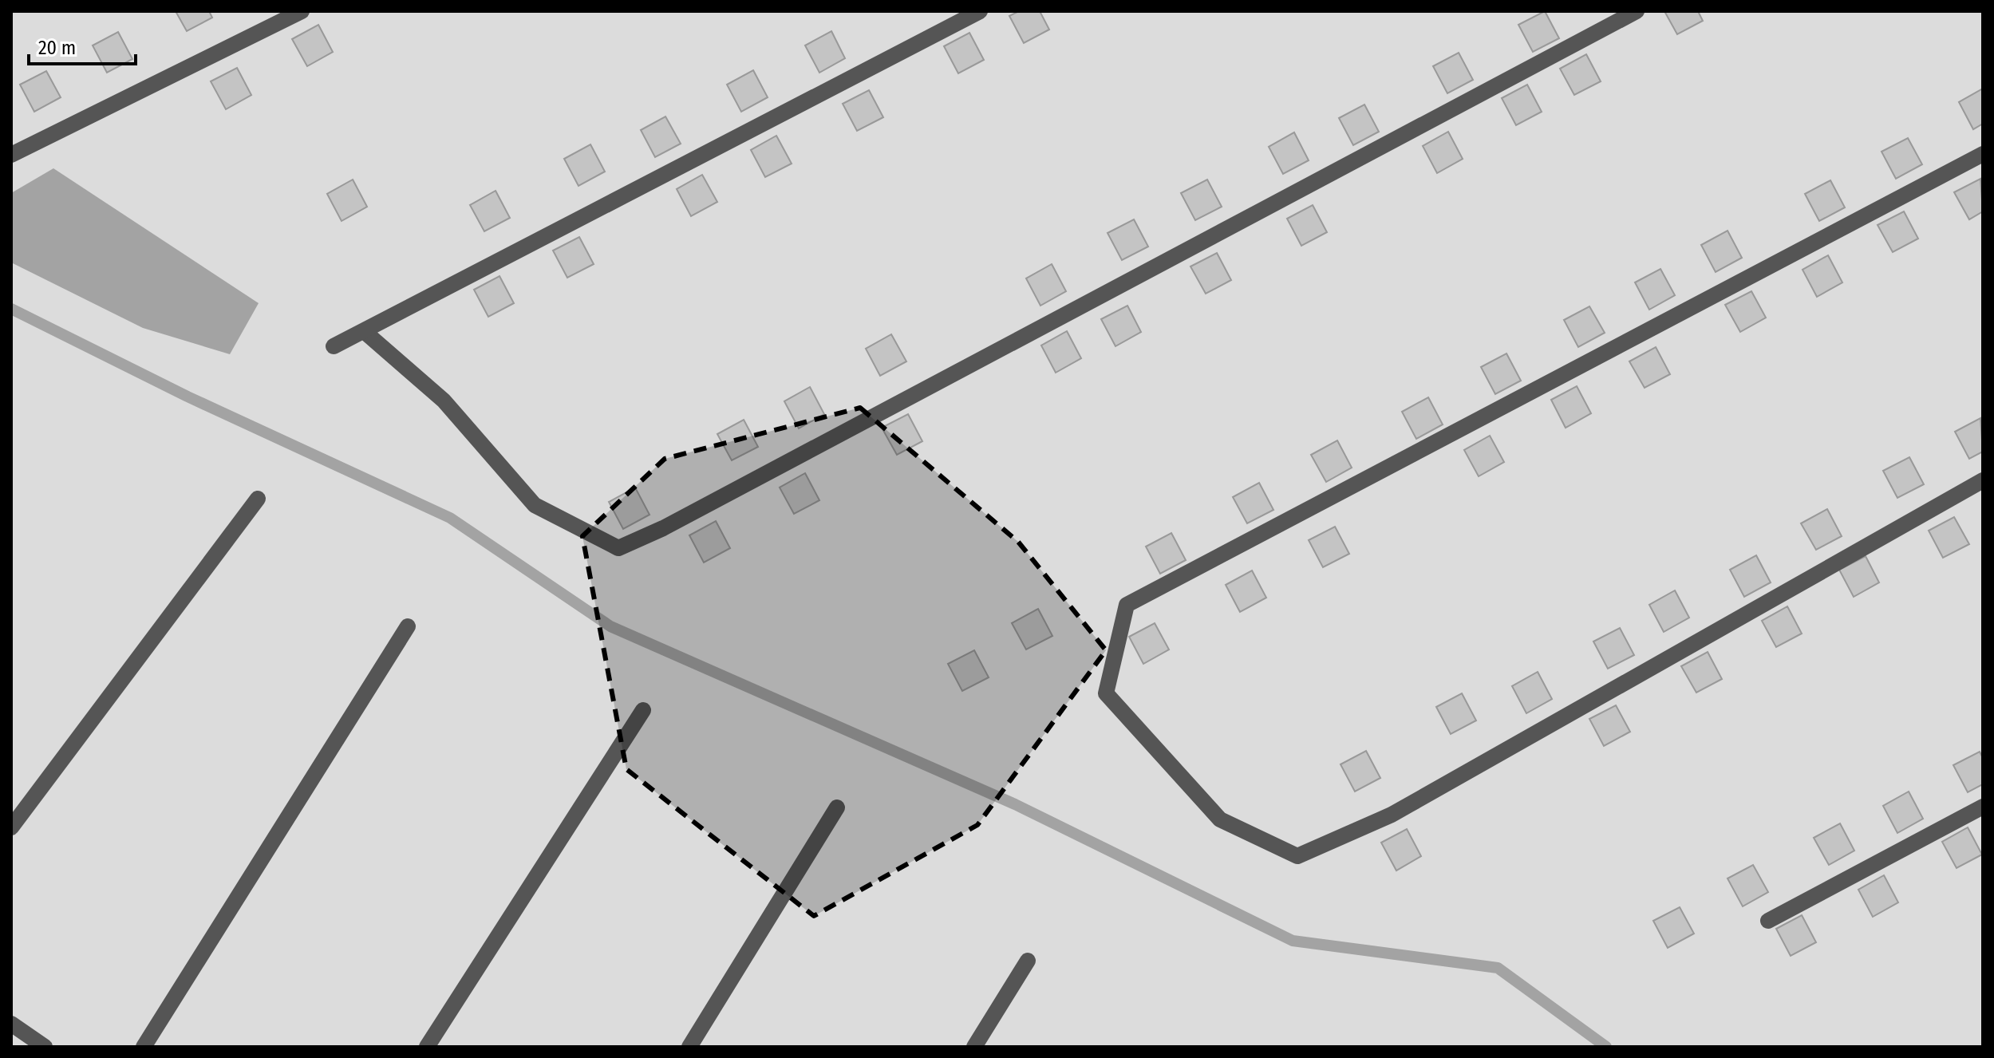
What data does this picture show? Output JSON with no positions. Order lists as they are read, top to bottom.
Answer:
{
  "scale_bar": "20 m"
}
